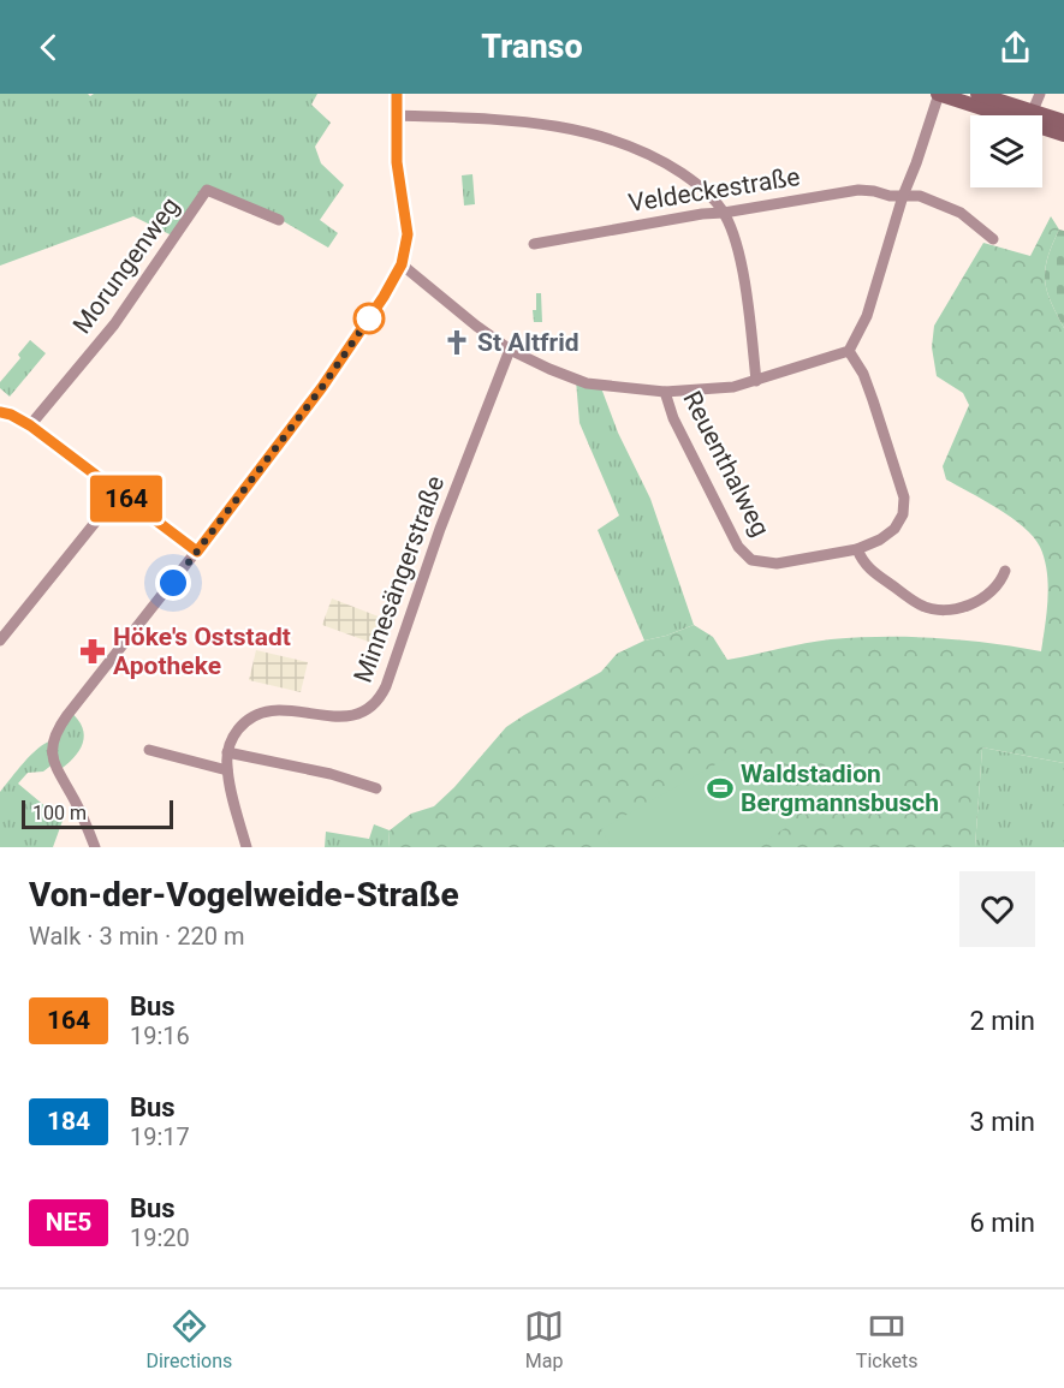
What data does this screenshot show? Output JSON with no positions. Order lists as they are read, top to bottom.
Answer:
{
  "streets": {
    "street": [
      "Veldeckestraße",
      "Morungenweg",
      "Reuenthalweg",
      "Minnesängerstraße"
    ]
  },
  "places": {
    "church": ["St Altfrid"],
    "pharmacy": ["Höke's Oststadt Apotheke"],
    "sports": ["Waldstadion Bergmannsbusch"]
  },
  "lines": ["bus line 164"],
  "scale_bar": "100 m",
  "page": {
    "header": "Transo",
    "on_map": "164",
    "scale": "100 m",
    "heading": ["Von-der-Vogelweide-Straße", "Walk · 3 min · 220 m"],
    "list": [
      {
        "mark": "164",
        "name": "Bus",
        "note": "19:16",
        "value": "2 min"
      },
      {
        "mark": "184",
        "name": "Bus",
        "note": "19:17",
        "value": "3 min"
      },
      {
        "mark": "NE5",
        "name": "Bus",
        "note": "19:20",
        "value": "6 min"
      }
    ],
    "tabs": ["Directions", "Map", "Tickets"]
  }
}
